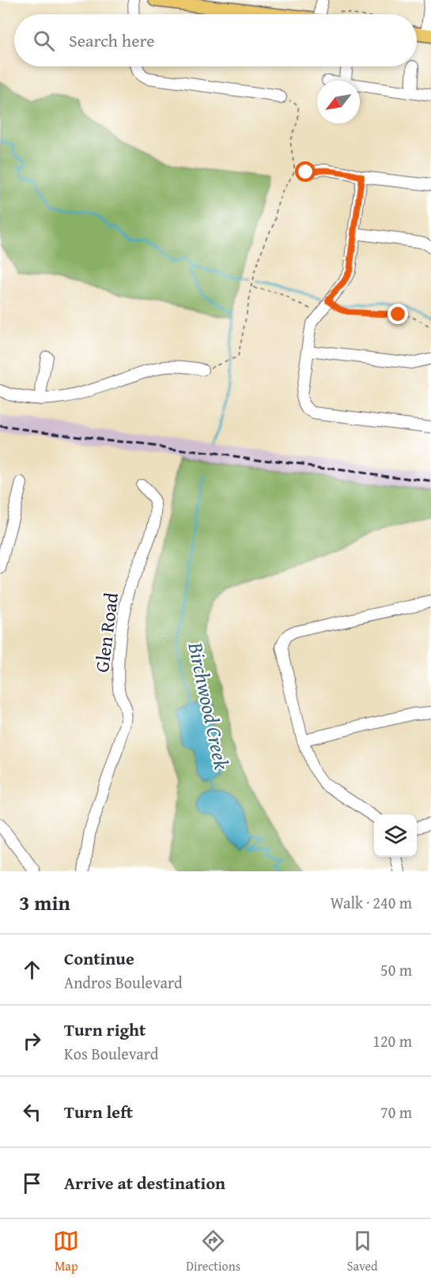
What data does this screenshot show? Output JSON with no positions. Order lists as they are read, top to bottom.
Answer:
{
  "streets": {
    "street": ["Glen Road"]
  },
  "water": ["Birchwood Creek"],
  "north": "bottom left",
  "page": {
    "search": "Search here",
    "heading": ["3 min", "Walk · 240 m"],
    "list": [
      ["Continue", "Andros Boulevard", "50 m"],
      ["Turn right", "Kos Boulevard", "120 m"],
      ["Turn left", "70 m"],
      "Arrive at destination"
    ],
    "nav": ["Map", "Directions", "Saved"]
  }
}
